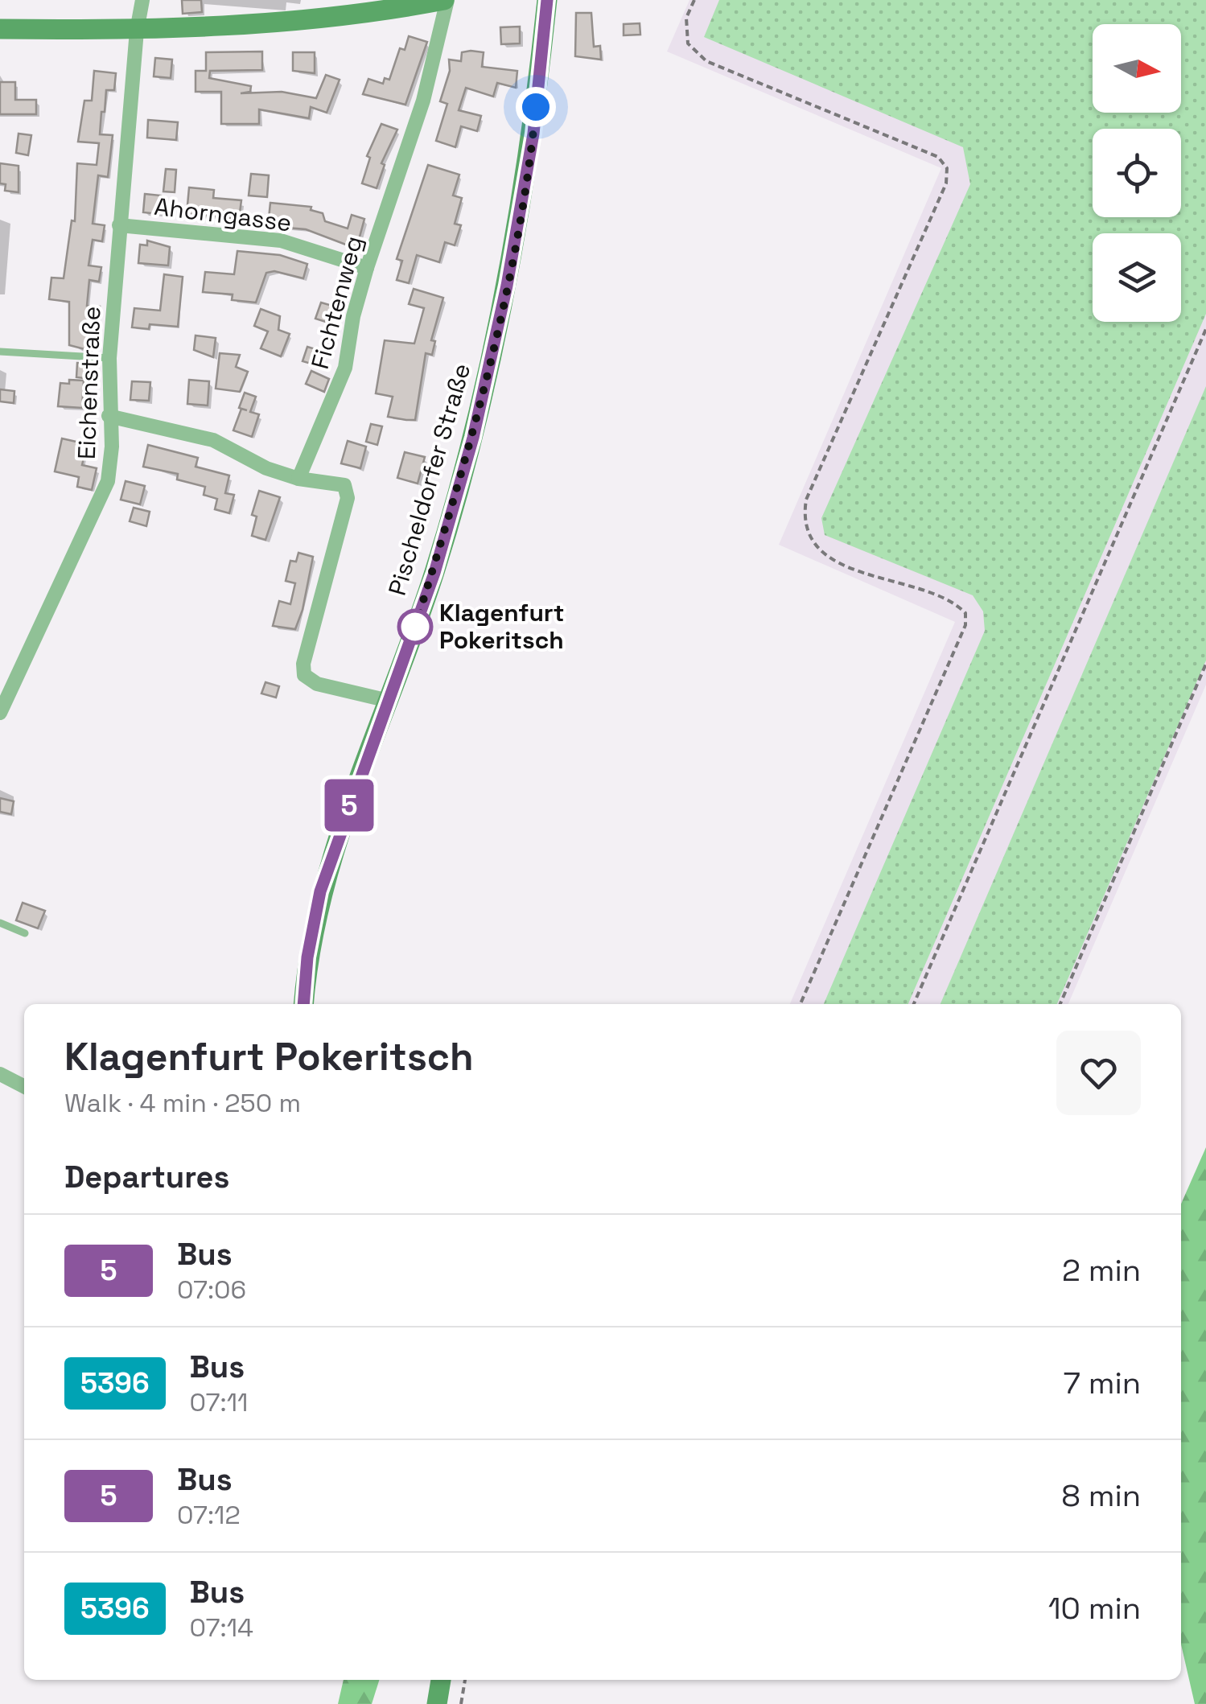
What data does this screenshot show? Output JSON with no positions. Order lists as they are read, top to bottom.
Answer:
{
  "streets": {
    "main road": ["Pischeldorfer Straße"],
    "street": ["Ahorngasse", "Fichtenweg", "Eichenstraße"]
  },
  "crossings": [
    ["Ahorngasse", "Fichtenweg"],
    ["Ahorngasse", "Eichenstraße"]
  ],
  "places": ["Klagenfurt Pokeritsch"],
  "lines": ["bus line 5"],
  "north": "right",
  "page": {
    "on_map": "5",
    "heading": [
      ["Klagenfurt Pokeritsch", "Walk · 4 min · 250 m"],
      "Departures"
    ],
    "list": [
      {
        "mark": "5",
        "name": "Bus",
        "note": "07:06",
        "value": "2 min"
      },
      {
        "mark": "5396",
        "name": "Bus",
        "note": "07:11",
        "value": "7 min"
      },
      {
        "mark": "5",
        "name": "Bus",
        "note": "07:12",
        "value": "8 min"
      },
      {
        "mark": "5396",
        "name": "Bus",
        "note": "07:14",
        "value": "10 min"
      }
    ]
  }
}
